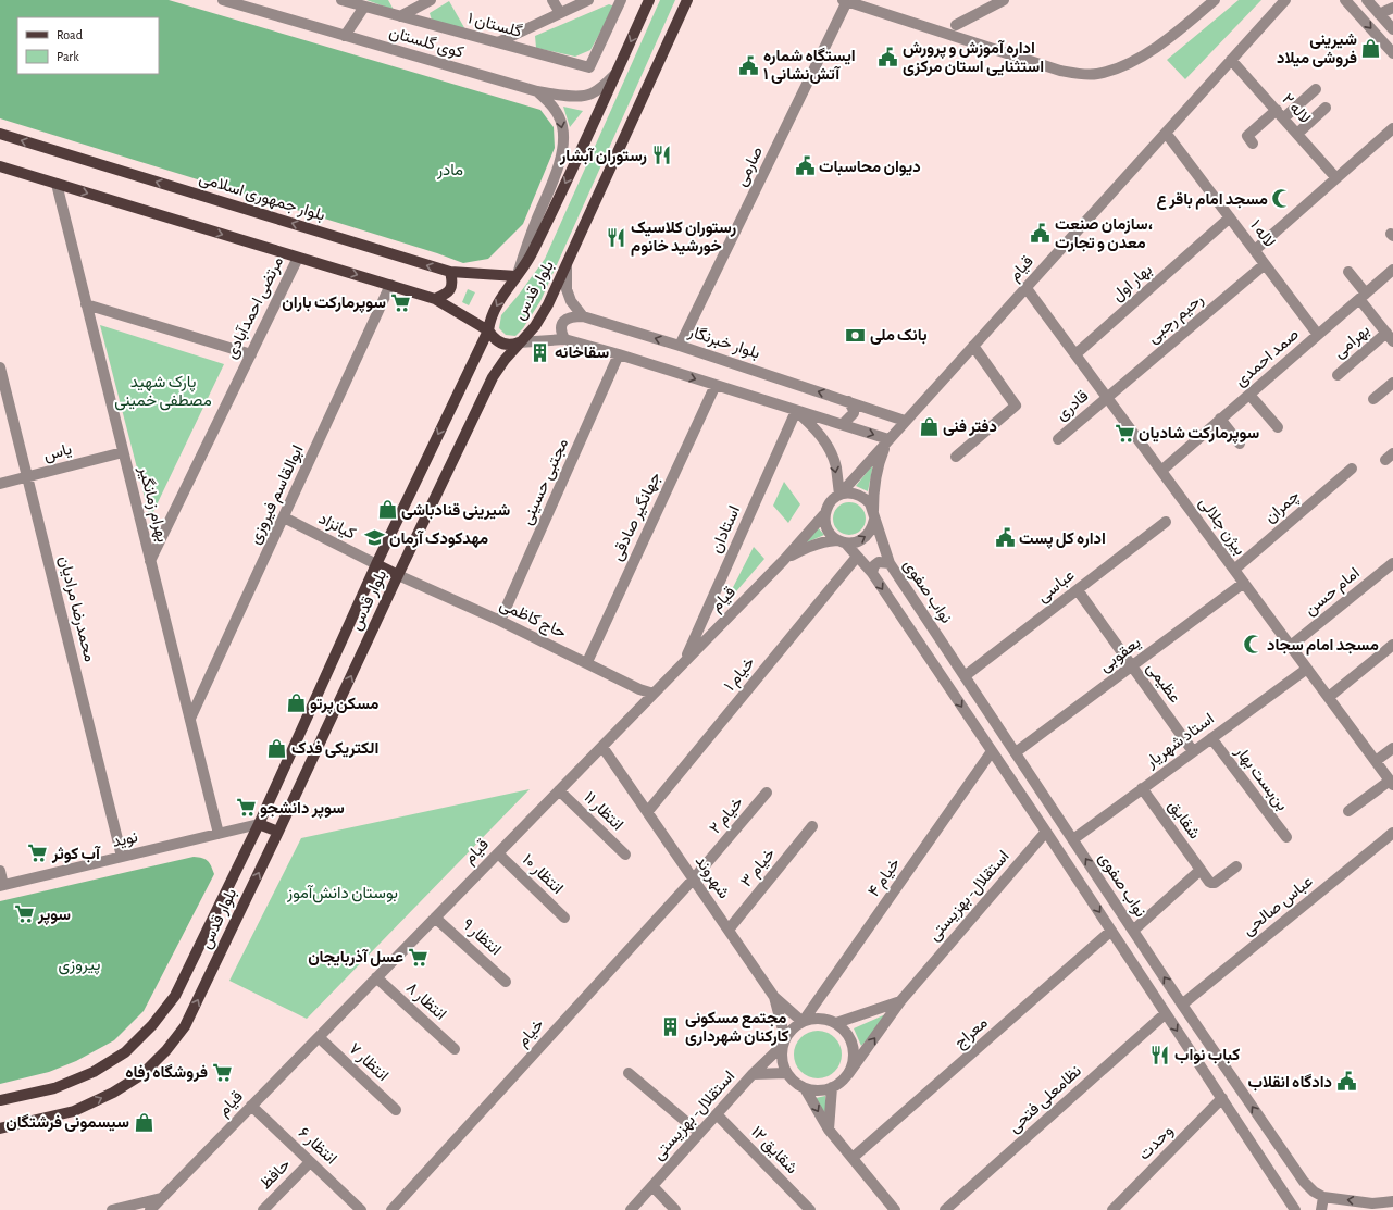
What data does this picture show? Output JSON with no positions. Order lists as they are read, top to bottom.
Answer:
{
  "streets": {
    "main road": ["بلوار جمهوری اسلامی", "بلوار قدس"],
    "street": [
      "گلستان ۱",
      "کوی گلستان",
      "لاله ۲",
      "صارمی",
      "لاله ۱",
      "قیام",
      "بهار اول",
      "مرتضی احمدآبادی",
      "رحیم رجبی",
      "بهرامی",
      "بلوار خبرنگار",
      "صمد احمدی",
      "قادری",
      "یاس",
      "مجتبی حسینی",
      "ابوالقاسم فیروزی",
      "بهرام زمانگیر",
      "چمران",
      "جهانگیر صادقی",
      "کیانزاد",
      "بیژن جلالی",
      "استادان",
      "عباسی",
      "نواب صفوی",
      "امام حسن",
      "محمدرضا مرادیان",
      "حاج کاظمی",
      "یعقوبی",
      "خیام ۱",
      "عظیمی",
      "استاد شهریار",
      "بن‌بست بهار",
      "انتظار ۱۱",
      "خیام ۲",
      "شقایق",
      "نوید",
      "خیام ۳",
      "انتظار ۱۰",
      "شهروند",
      "خیام ۴",
      "استقلال- بهزیستی",
      "عباس صالحی",
      "انتظار ۹",
      "انتظار ۸",
      "خیام",
      "معراج",
      "انتظار ۷",
      "نظامعلی فتحی",
      "وحدت",
      "انتظار ۶",
      "شقایق ۱۲",
      "حافظ"
    ]
  },
  "crossings": [
    ["کوی گلستان", "بلوار قدس"],
    ["لاله ۲", "قیام"],
    ["صارمی", "بلوار خبرنگار"],
    ["بلوار جمهوری اسلامی", "بلوار قدس"],
    ["لاله ۱", "قیام"],
    ["لاله ۱", "بهار اول"],
    ["لاله ۱", "رحیم رجبی"],
    ["لاله ۱", "صمد احمدی"],
    ["قیام", "بلوار خبرنگار"],
    ["قیام", "بیژن جلالی"],
    ["قیام", "استادان"],
    ["قیام", "نواب صفوی"],
    ["قیام", "حاج کاظمی"],
    ["قیام", "انتظار ۱۱"],
    ["قیام", "انتظار ۱۰"],
    ["قیام", "شهروند"],
    ["قیام", "انتظار ۹"],
    ["قیام", "انتظار ۸"],
    ["قیام", "انتظار ۷"],
    ["قیام", "انتظار ۶"],
    ["بهار اول", "بیژن جلالی"],
    ["بلوار قدس", "کیانزاد"],
    ["بلوار قدس", "حاج کاظمی"],
    ["بلوار قدس", "نوید"],
    ["مرتضی احمدآبادی", "بهرام زمانگیر"],
    ["رحیم رجبی", "قادری"],
    ["رحیم رجبی", "بیژن جلالی"],
    ["صمد احمدی", "بیژن جلالی"],
    ["قادری", "بیژن جلالی"],
    ["یاس", "بهرام زمانگیر"],
    ["یاس", "محمدرضا مرادیان"],
    ["مجتبی حسینی", "حاج کاظمی"],
    ["ابوالقاسم فیروزی", "بهرام زمانگیر"],
    ["ابوالقاسم فیروزی", "کیانزاد"],
    ["بهرام زمانگیر", "نوید"],
    ["چمران", "بیژن جلالی"],
    ["جهانگیر صادقی", "حاج کاظمی"],
    ["بیژن جلالی", "امام حسن"],
    ["بیژن جلالی", "یعقوبی"],
    ["بیژن جلالی", "استاد شهریار"],
    ["عباسی", "نواب صفوی"],
    ["عباسی", "عظیمی"],
    ["نواب صفوی", "یعقوبی"],
    ["نواب صفوی", "خیام ۱"],
    ["نواب صفوی", "استاد شهریار"],
    ["نواب صفوی", "خیام ۴"],
    ["نواب صفوی", "استقلال- بهزیستی"],
    ["نواب صفوی", "عباس صالحی"],
    ["نواب صفوی", "معراج"],
    ["نواب صفوی", "نظامعلی فتحی"],
    ["نواب صفوی", "وحدت"],
    ["محمدرضا مرادیان", "نوید"],
    ["یعقوبی", "عظیمی"],
    ["خیام ۱", "شهروند"],
    ["عظیمی", "استاد شهریار"],
    ["استاد شهریار", "بن‌بست بهار"],
    ["استاد شهریار", "شقایق"],
    ["خیام ۲", "شهروند"],
    ["خیام ۲", "خیام"],
    ["خیام ۳", "شهروند"],
    ["شهروند", "خیام ۴"],
    ["شهروند", "استقلال- بهزیستی"],
    ["شهروند", "خیام"],
    ["خیام ۴", "استقلال- بهزیستی"],
    ["استقلال- بهزیستی", "شقایق ۱۲"],
    ["انتظار ۶", "حافظ"]
  ],
  "parks": [
    "مادر",
    "پارک شهید مصطفی خمینی",
    "بوستان دانش‌آموز",
    "پیروزی"
  ],
  "places": {
    "shop": [
      "شیرینی فروشی میلاد",
      "دفتر فنی",
      "شیرینی قنادباشی",
      "مسکن پرتو",
      "الکتریکی فدک",
      "سیسمونی فرشتگان"
    ],
    "public building": [
      "اداره آموزش و پرورش استثنایی استان مرکزی",
      "ایستگاه شماره ۱ آتش‌نشانی",
      "دیوان محاسبات",
      "سازمان صنعت، معدن و تجارت",
      "اداره کل پست",
      "دادگاه انقلاب"
    ],
    "restaurant": ["رستوران آبشار", "رستوران کلاسیک خورشید خانوم", "کباب نواب"],
    "mosque": ["مسجد امام باقر ع", "مسجد امام سجاد"],
    "supermarket": [
      "سوپرمارکت باران",
      "سوپرمارکت شادیان",
      "سوپر دانشجو",
      "آب کوثر",
      "سوپر",
      "عسل آذربایجان",
      "فروشگاه رفاه"
    ],
    "bank": ["بانک ملی"],
    "building": ["سقاخانه", "مجتمع مسکونی کارکنان شهرداری"],
    "school or university": ["مهدکودک آرمان"]
  },
  "legend": ["Road", "Park"]
}
